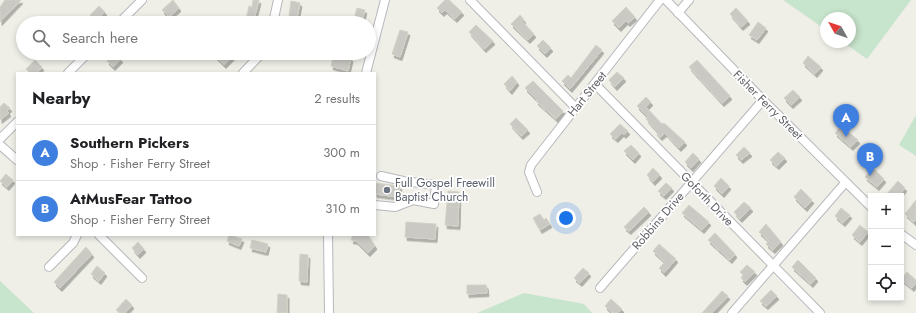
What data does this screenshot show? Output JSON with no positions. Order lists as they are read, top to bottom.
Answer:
{
  "streets": {
    "street": [
      "Hart Street",
      "Fisher Ferry Street",
      "Goforth Drive",
      "Robbins Drive"
    ]
  },
  "crossings": [
    ["Hart Street", "Goforth Drive"],
    ["Fisher Ferry Street", "Robbins Drive"],
    ["Goforth Drive", "Robbins Drive"]
  ],
  "places": ["Full Gospel Freewill Baptist Church"],
  "north": "top left",
  "page": {
    "search": "Search here",
    "heading": ["Nearby", "2 results"],
    "pins": ["A", "B"],
    "list": [
      {
        "mark": "A",
        "name": "Southern Pickers",
        "note": "Shop · Fisher Ferry Street",
        "value": "300 m"
      },
      {
        "mark": "B",
        "name": "AtMusFear Tattoo",
        "note": "Shop · Fisher Ferry Street",
        "value": "310 m"
      }
    ],
    "map_buttons": ["+", "−"]
  }
}
